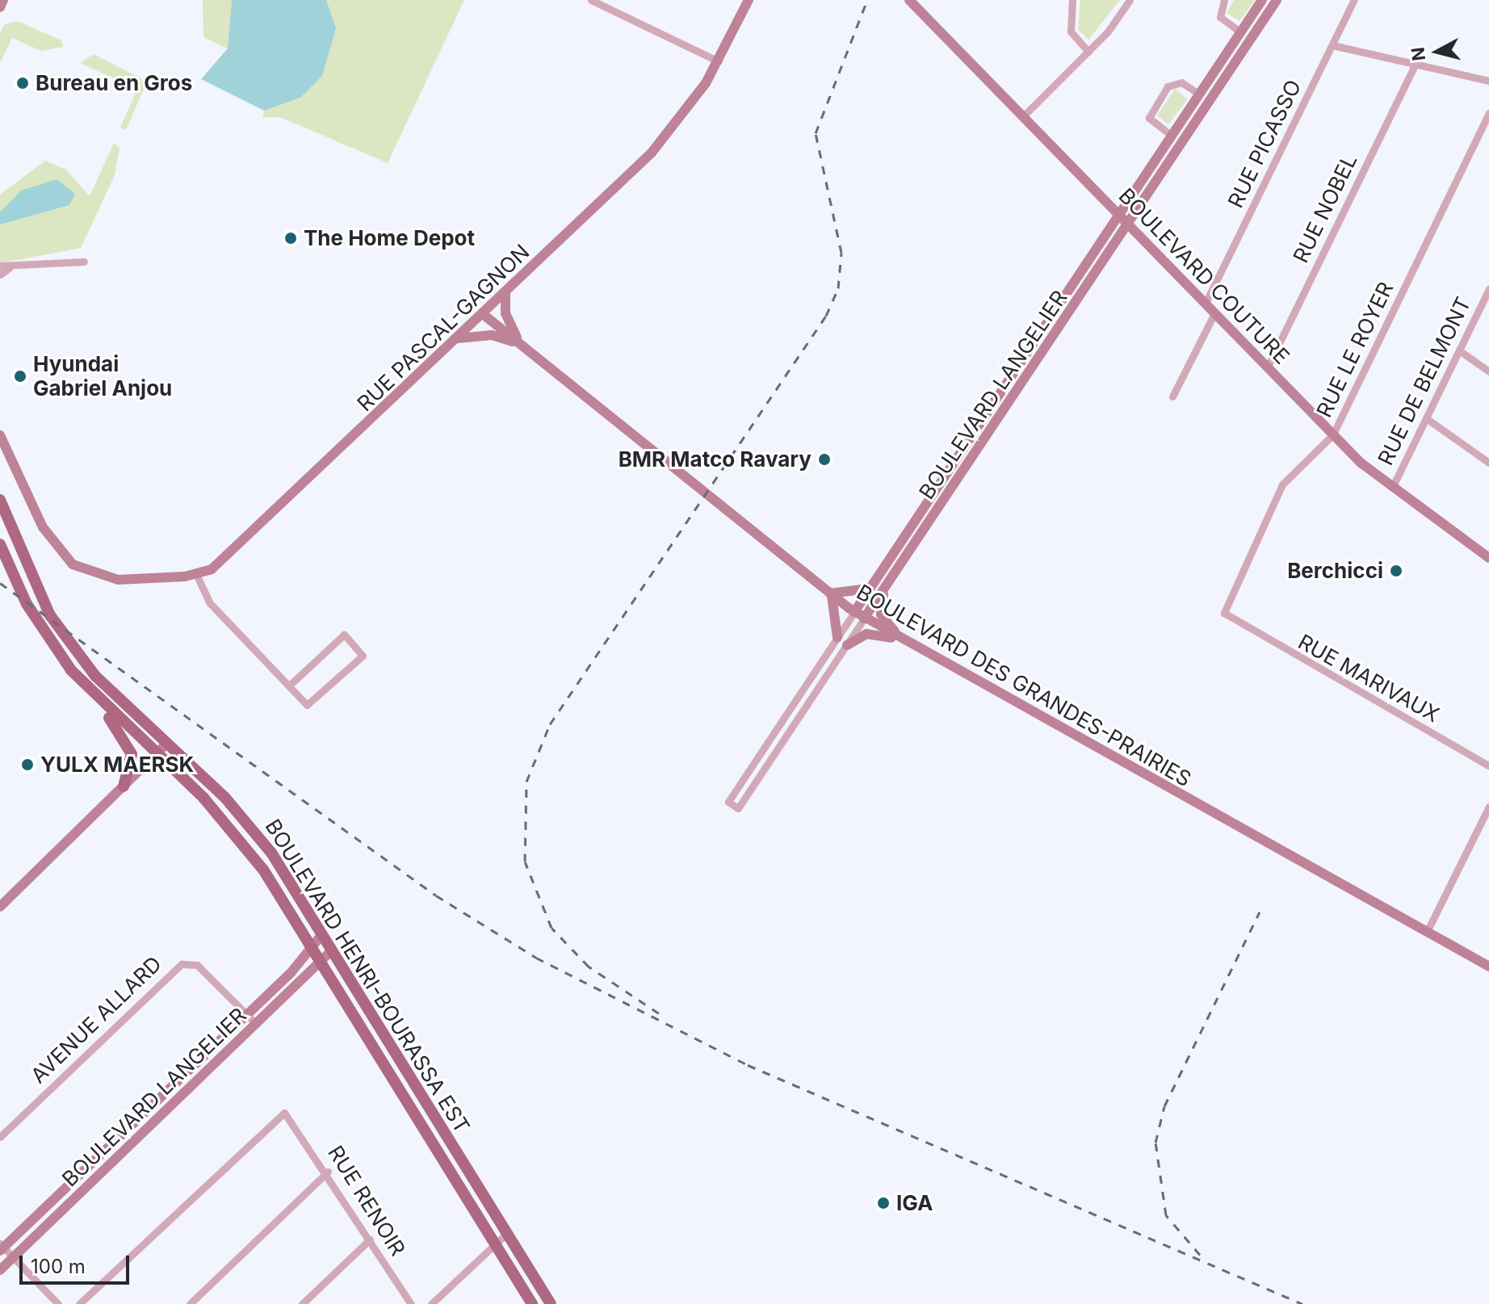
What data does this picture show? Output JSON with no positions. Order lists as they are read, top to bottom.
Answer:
{
  "streets": {
    "main road": [
      "BOULEVARD COUTURE",
      "RUE PASCAL-GAGNON",
      "BOULEVARD LANGELIER",
      "BOULEVARD DES GRANDES-PRAIRIES",
      "BOULEVARD HENRI-BOURASSA EST"
    ],
    "street": [
      "RUE PICASSO",
      "RUE NOBEL",
      "RUE LE ROYER",
      "RUE DE BELMONT",
      "RUE MARIVAUX",
      "AVENUE ALLARD",
      "RUE RENOIR"
    ]
  },
  "crossings": [
    ["RUE PICASSO", "BOULEVARD COUTURE"],
    ["RUE NOBEL", "BOULEVARD COUTURE"],
    ["BOULEVARD COUTURE", "RUE LE ROYER"],
    ["BOULEVARD COUTURE", "RUE DE BELMONT"],
    ["BOULEVARD COUTURE", "BOULEVARD LANGELIER"],
    ["RUE PASCAL-GAGNON", "BOULEVARD DES GRANDES-PRAIRIES"],
    ["RUE LE ROYER", "RUE MARIVAUX"],
    ["BOULEVARD LANGELIER", "BOULEVARD DES GRANDES-PRAIRIES"],
    ["BOULEVARD LANGELIER", "BOULEVARD HENRI-BOURASSA EST"],
    ["BOULEVARD LANGELIER", "AVENUE ALLARD"]
  ],
  "places": [
    "Bureau en Gros",
    "The Home Depot",
    "Hyundai Gabriel Anjou",
    "BMR Matco Ravary",
    "Berchicci",
    "YULX MAERSK",
    "IGA"
  ],
  "scale_bar": "100 m",
  "north": "left"
}
